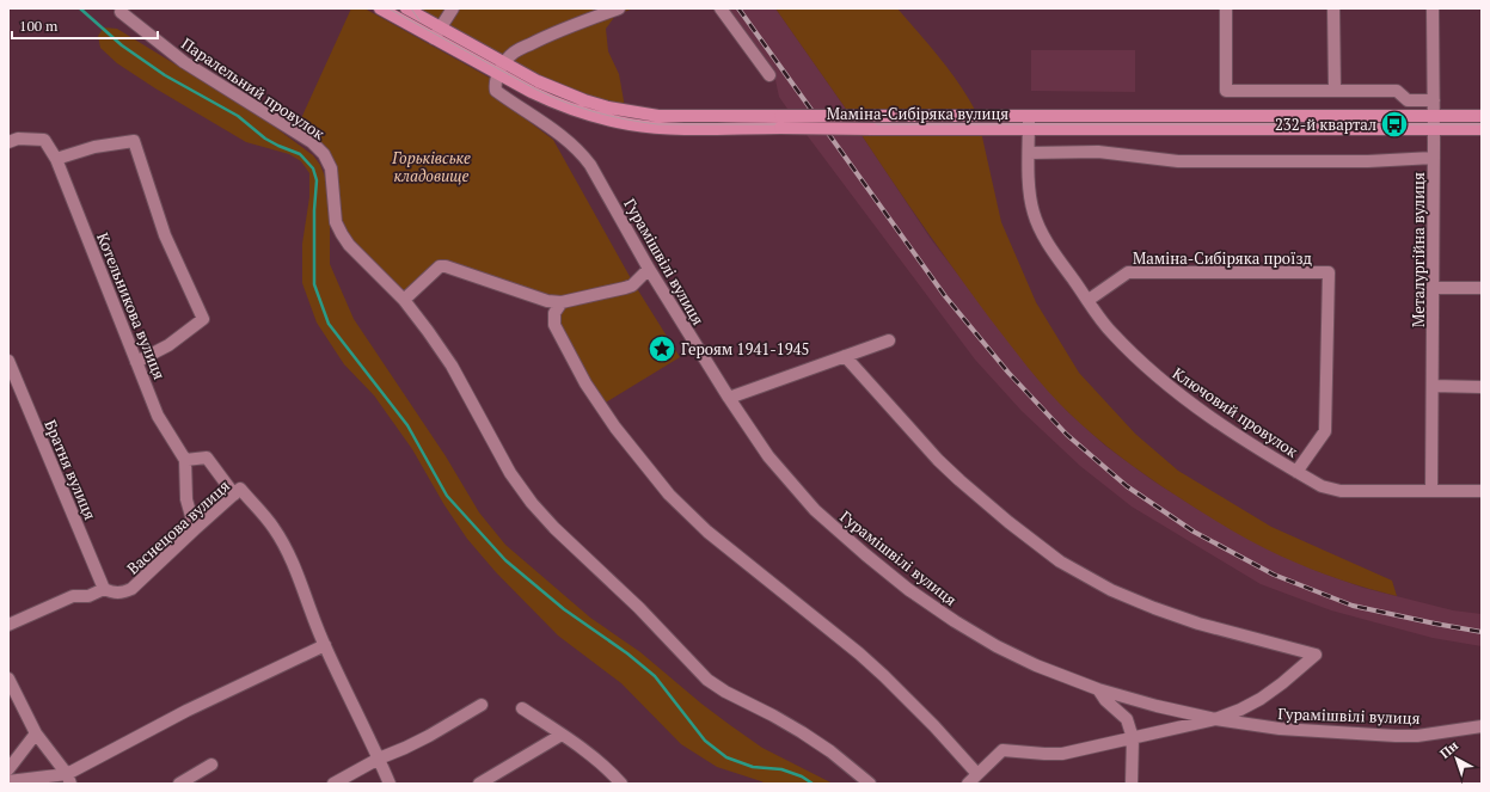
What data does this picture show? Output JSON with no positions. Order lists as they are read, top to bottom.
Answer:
{
  "streets": {
    "main road": ["Маміна-Сибіряка вулиця"],
    "street": [
      "Паралельний провулок",
      "Металургійна вулиця",
      "Маміна-Сибіряка проїзд",
      "Гурамішвілі вулиця",
      "Котельникова вулиця",
      "Ключовий провулок",
      "Братня вулиця",
      "Васнецова вулиця"
    ]
  },
  "crossings": [
    ["Маміна-Сибіряка вулиця", "Металургійна вулиця"],
    ["Маміна-Сибіряка вулиця", "Гурамішвілі вулиця"],
    ["Маміна-Сибіряка вулиця", "Ключовий провулок"],
    ["Металургійна вулиця", "Ключовий провулок"],
    ["Маміна-Сибіряка проїзд", "Ключовий провулок"],
    ["Братня вулиця", "Васнецова вулиця"]
  ],
  "parks": ["Горьківське кладовище"],
  "places": {
    "bus stop": ["232-й квартал"],
    "place": ["Героям 1941-1945"]
  },
  "scale_bar": "100 m",
  "north": "top left"
}
